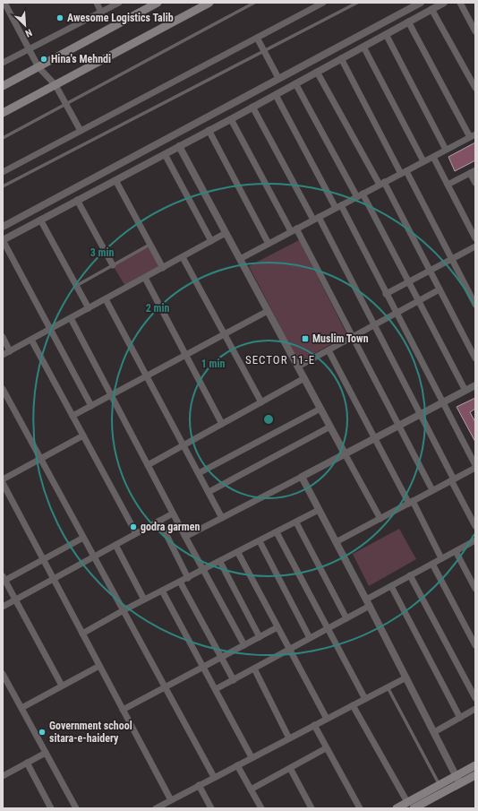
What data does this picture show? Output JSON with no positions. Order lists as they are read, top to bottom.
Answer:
{
  "districts": ["SECTOR 11-E"],
  "places": {
    "other": [
      "Awesome Logistics Talib",
      "Hina's Mehndi",
      "godra garmen",
      "Government school sitara-e-haidery"
    ],
    "transit": ["Muslim Town"]
  },
  "north": "bottom right",
  "rings": ["3 min", "2 min", "1 min"]
}
